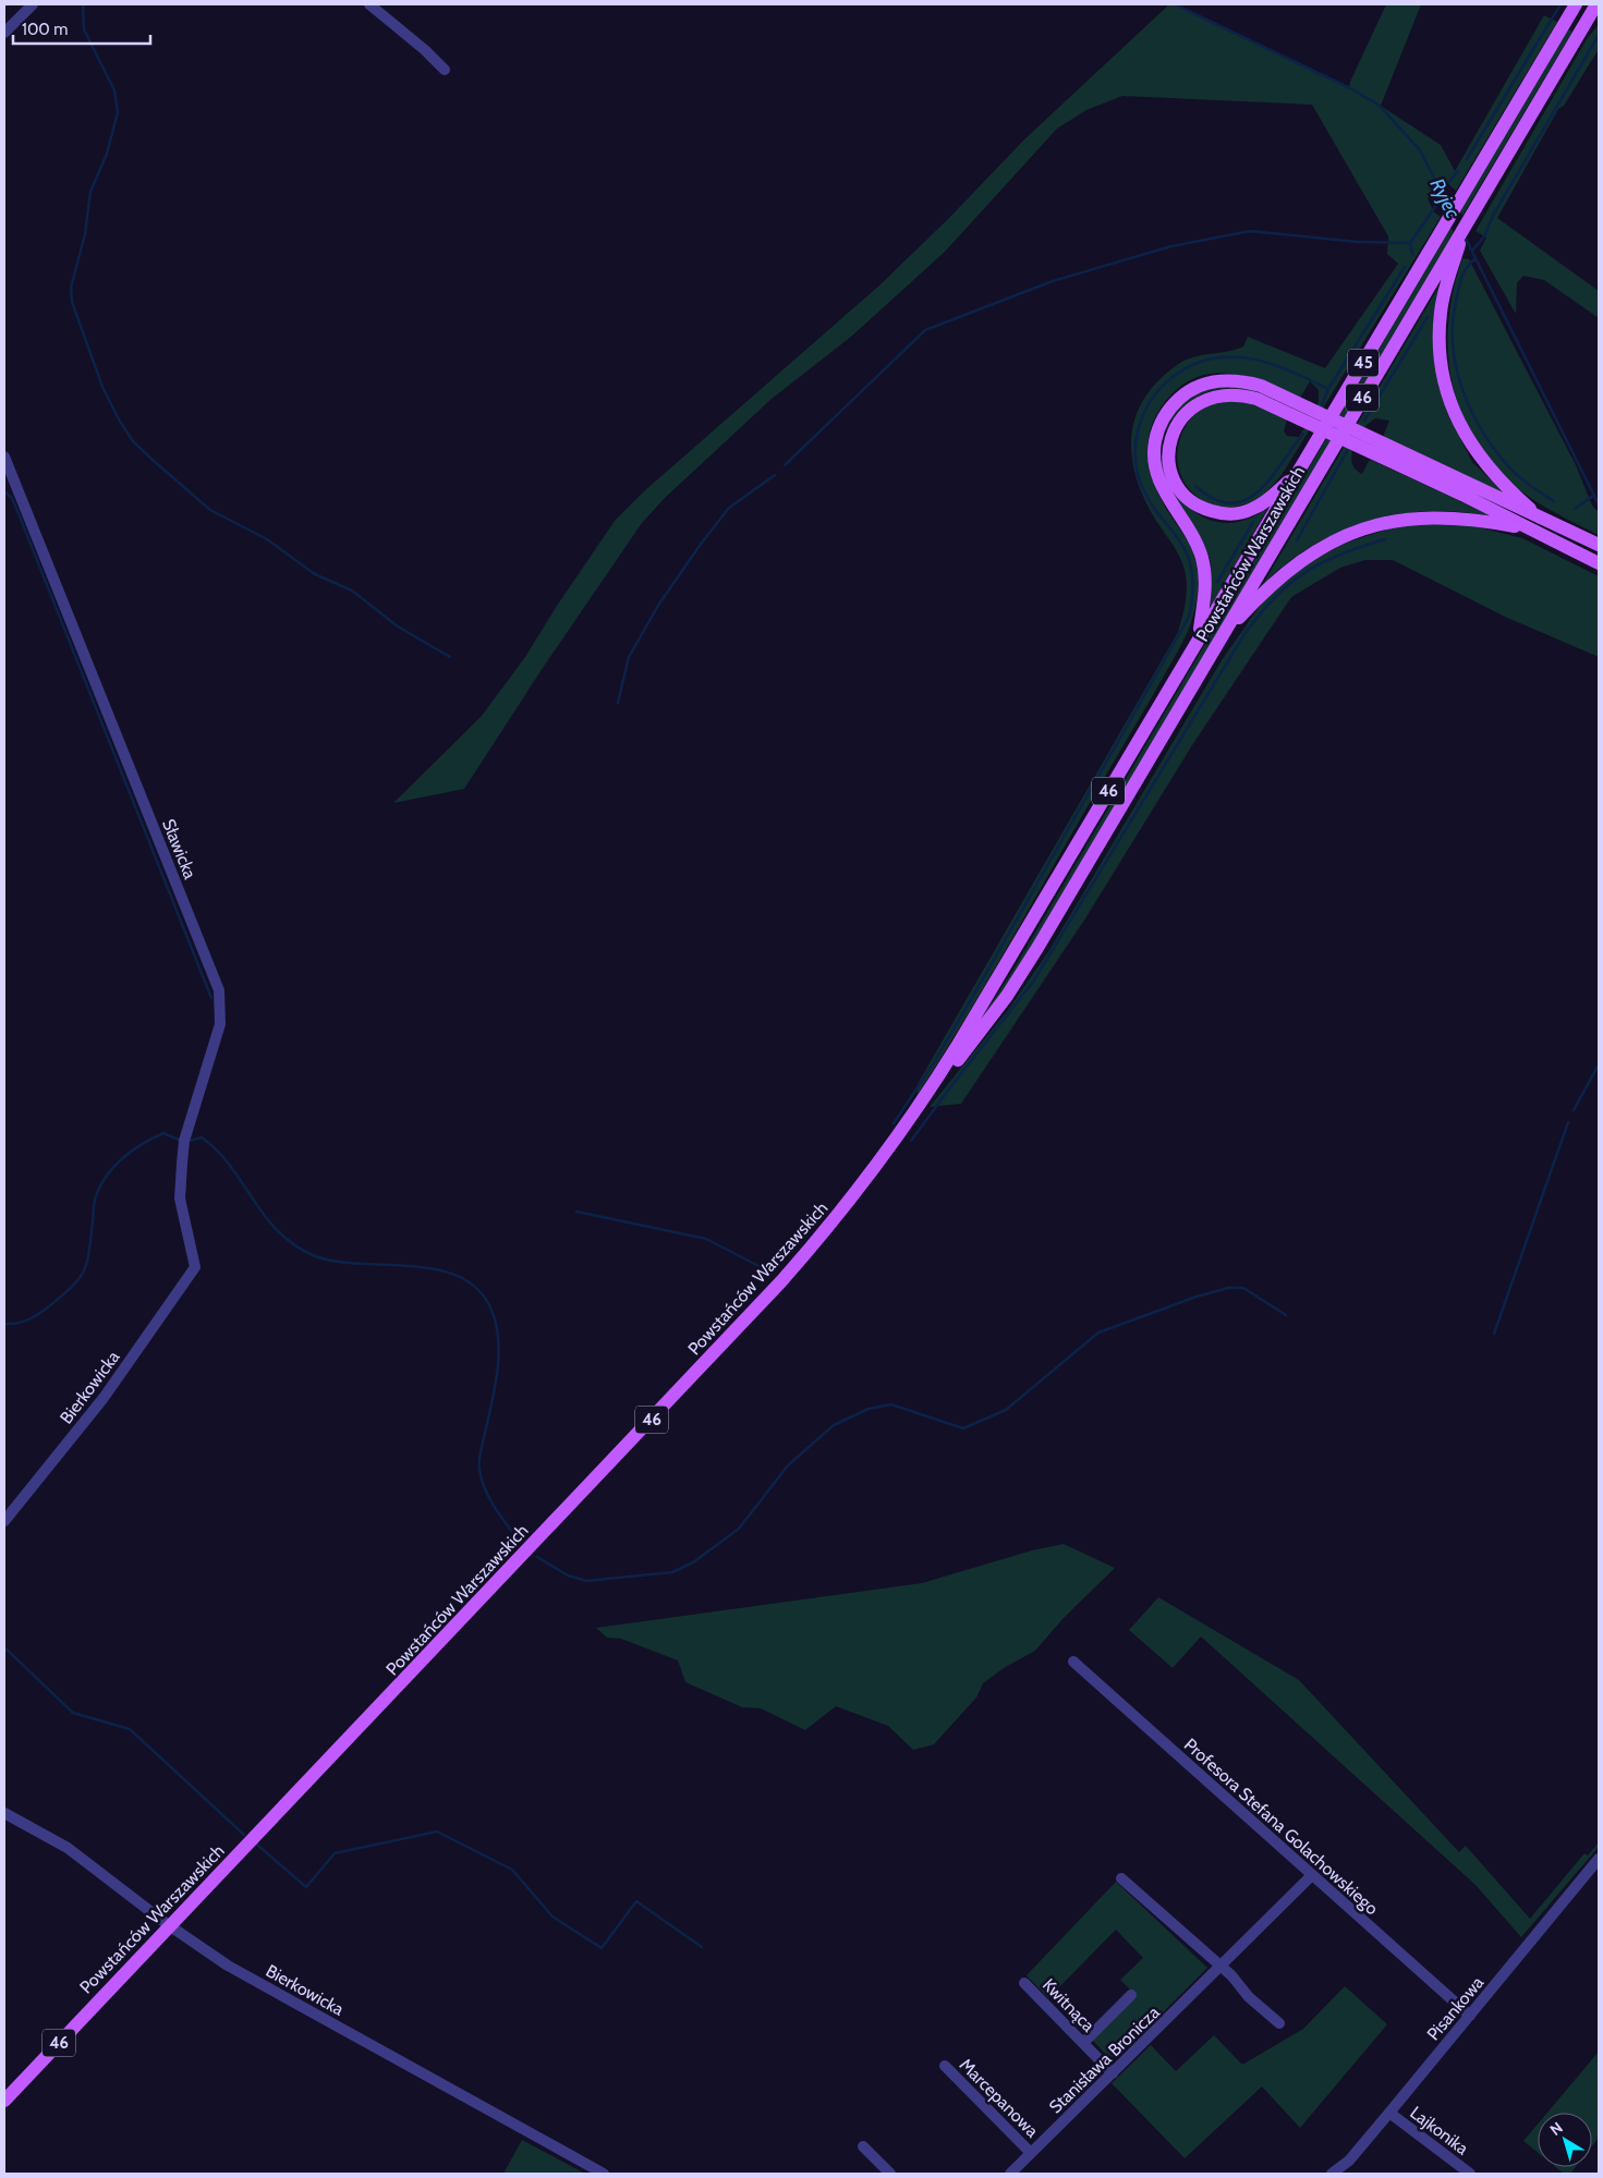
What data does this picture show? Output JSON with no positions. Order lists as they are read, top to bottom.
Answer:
{
  "streets": {
    "main road": ["45", "46", "Powstańców Warszawskich"],
    "street": [
      "Sławicka",
      "Bierkowicka",
      "Profesora Stefana Golachowskiego",
      "Kwitnąca",
      "Pisankowa",
      "Stanisława Bronicza",
      "Marcepanowa",
      "Lajkonika"
    ]
  },
  "crossings": [
    ["Powstańców Warszawskich", "Bierkowicka"],
    ["Sławicka", "Bierkowicka"],
    ["Profesora Stefana Golachowskiego", "Pisankowa"],
    ["Profesora Stefana Golachowskiego", "Stanisława Bronicza"],
    ["Kwitnąca", "Stanisława Bronicza"],
    ["Pisankowa", "Lajkonika"],
    ["Stanisława Bronicza", "Marcepanowa"]
  ],
  "water": ["Ryjec"],
  "scale_bar": "100 m",
  "north": "top left"
}
